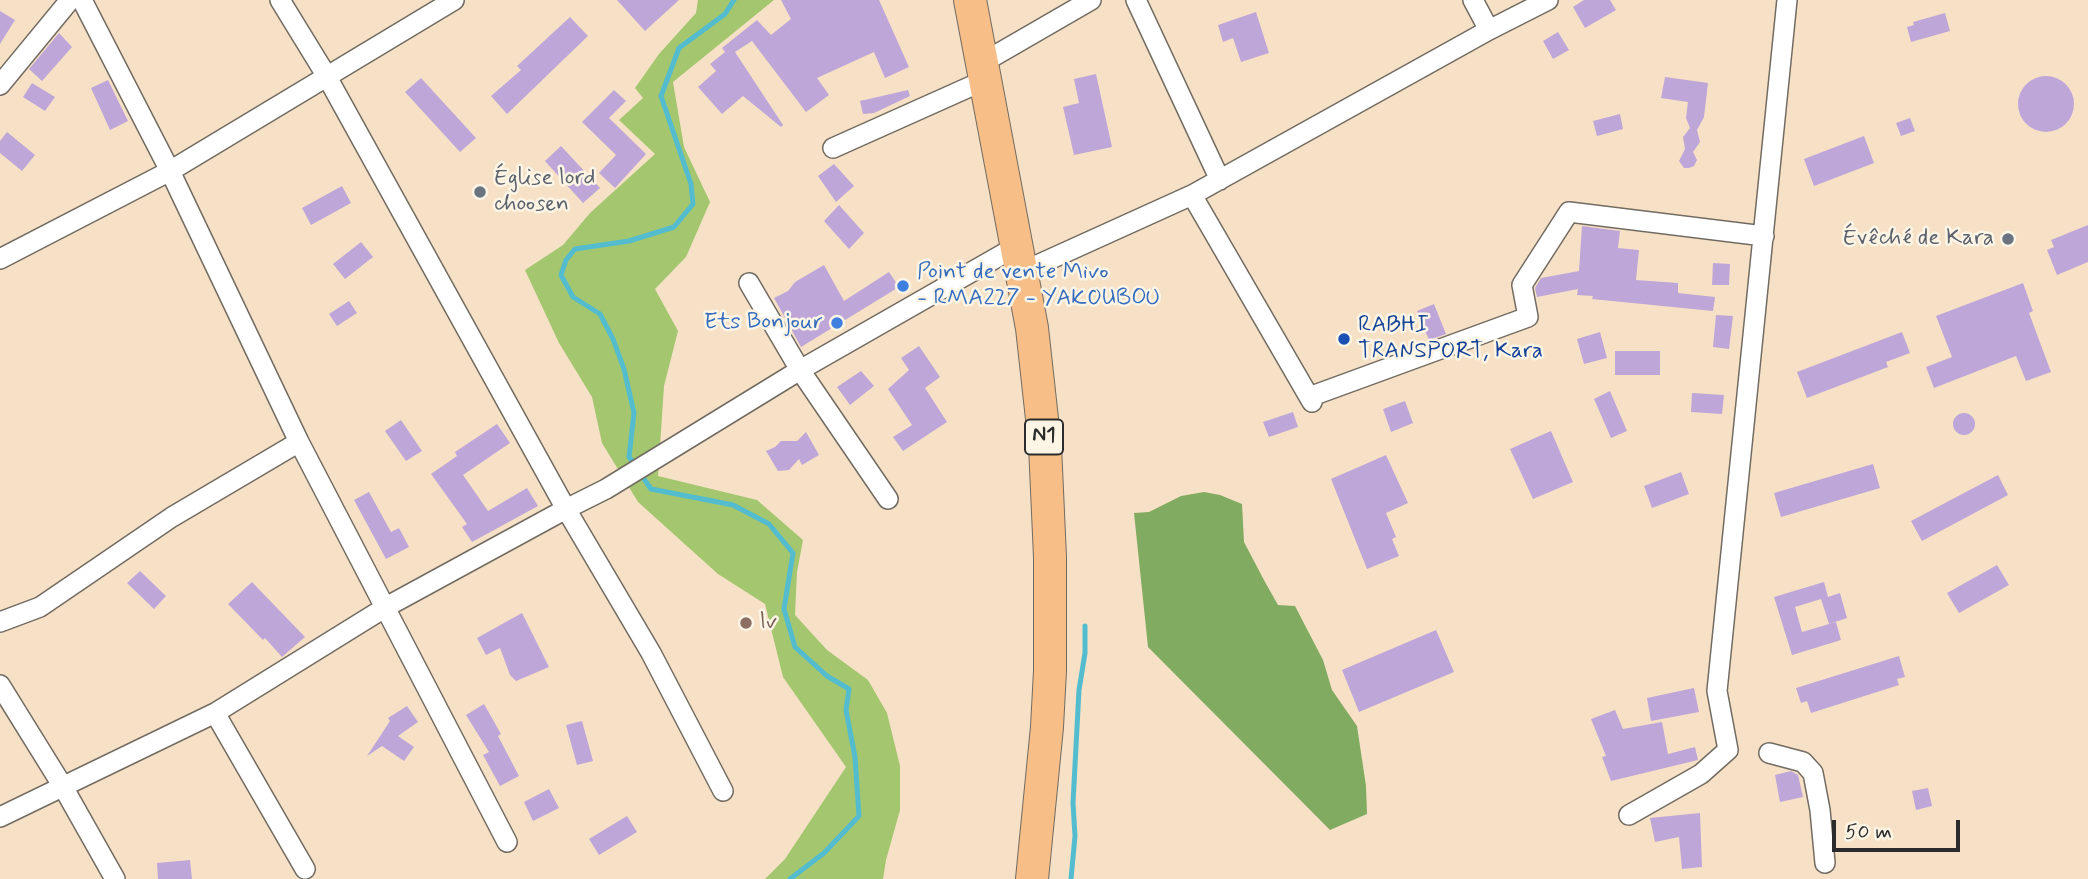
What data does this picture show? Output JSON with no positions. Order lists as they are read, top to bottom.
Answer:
{
  "streets": {
    "highway": ["N1"]
  },
  "places": [
    "Église lord choosen",
    "Évêché de Kara",
    "Point de vente Mivo - RMA227 - YAKOUBOU",
    "Ets Bonjour",
    "RABHI TRANSPORT, Kara",
    "lv"
  ],
  "scale_bar": "50 m"
}
